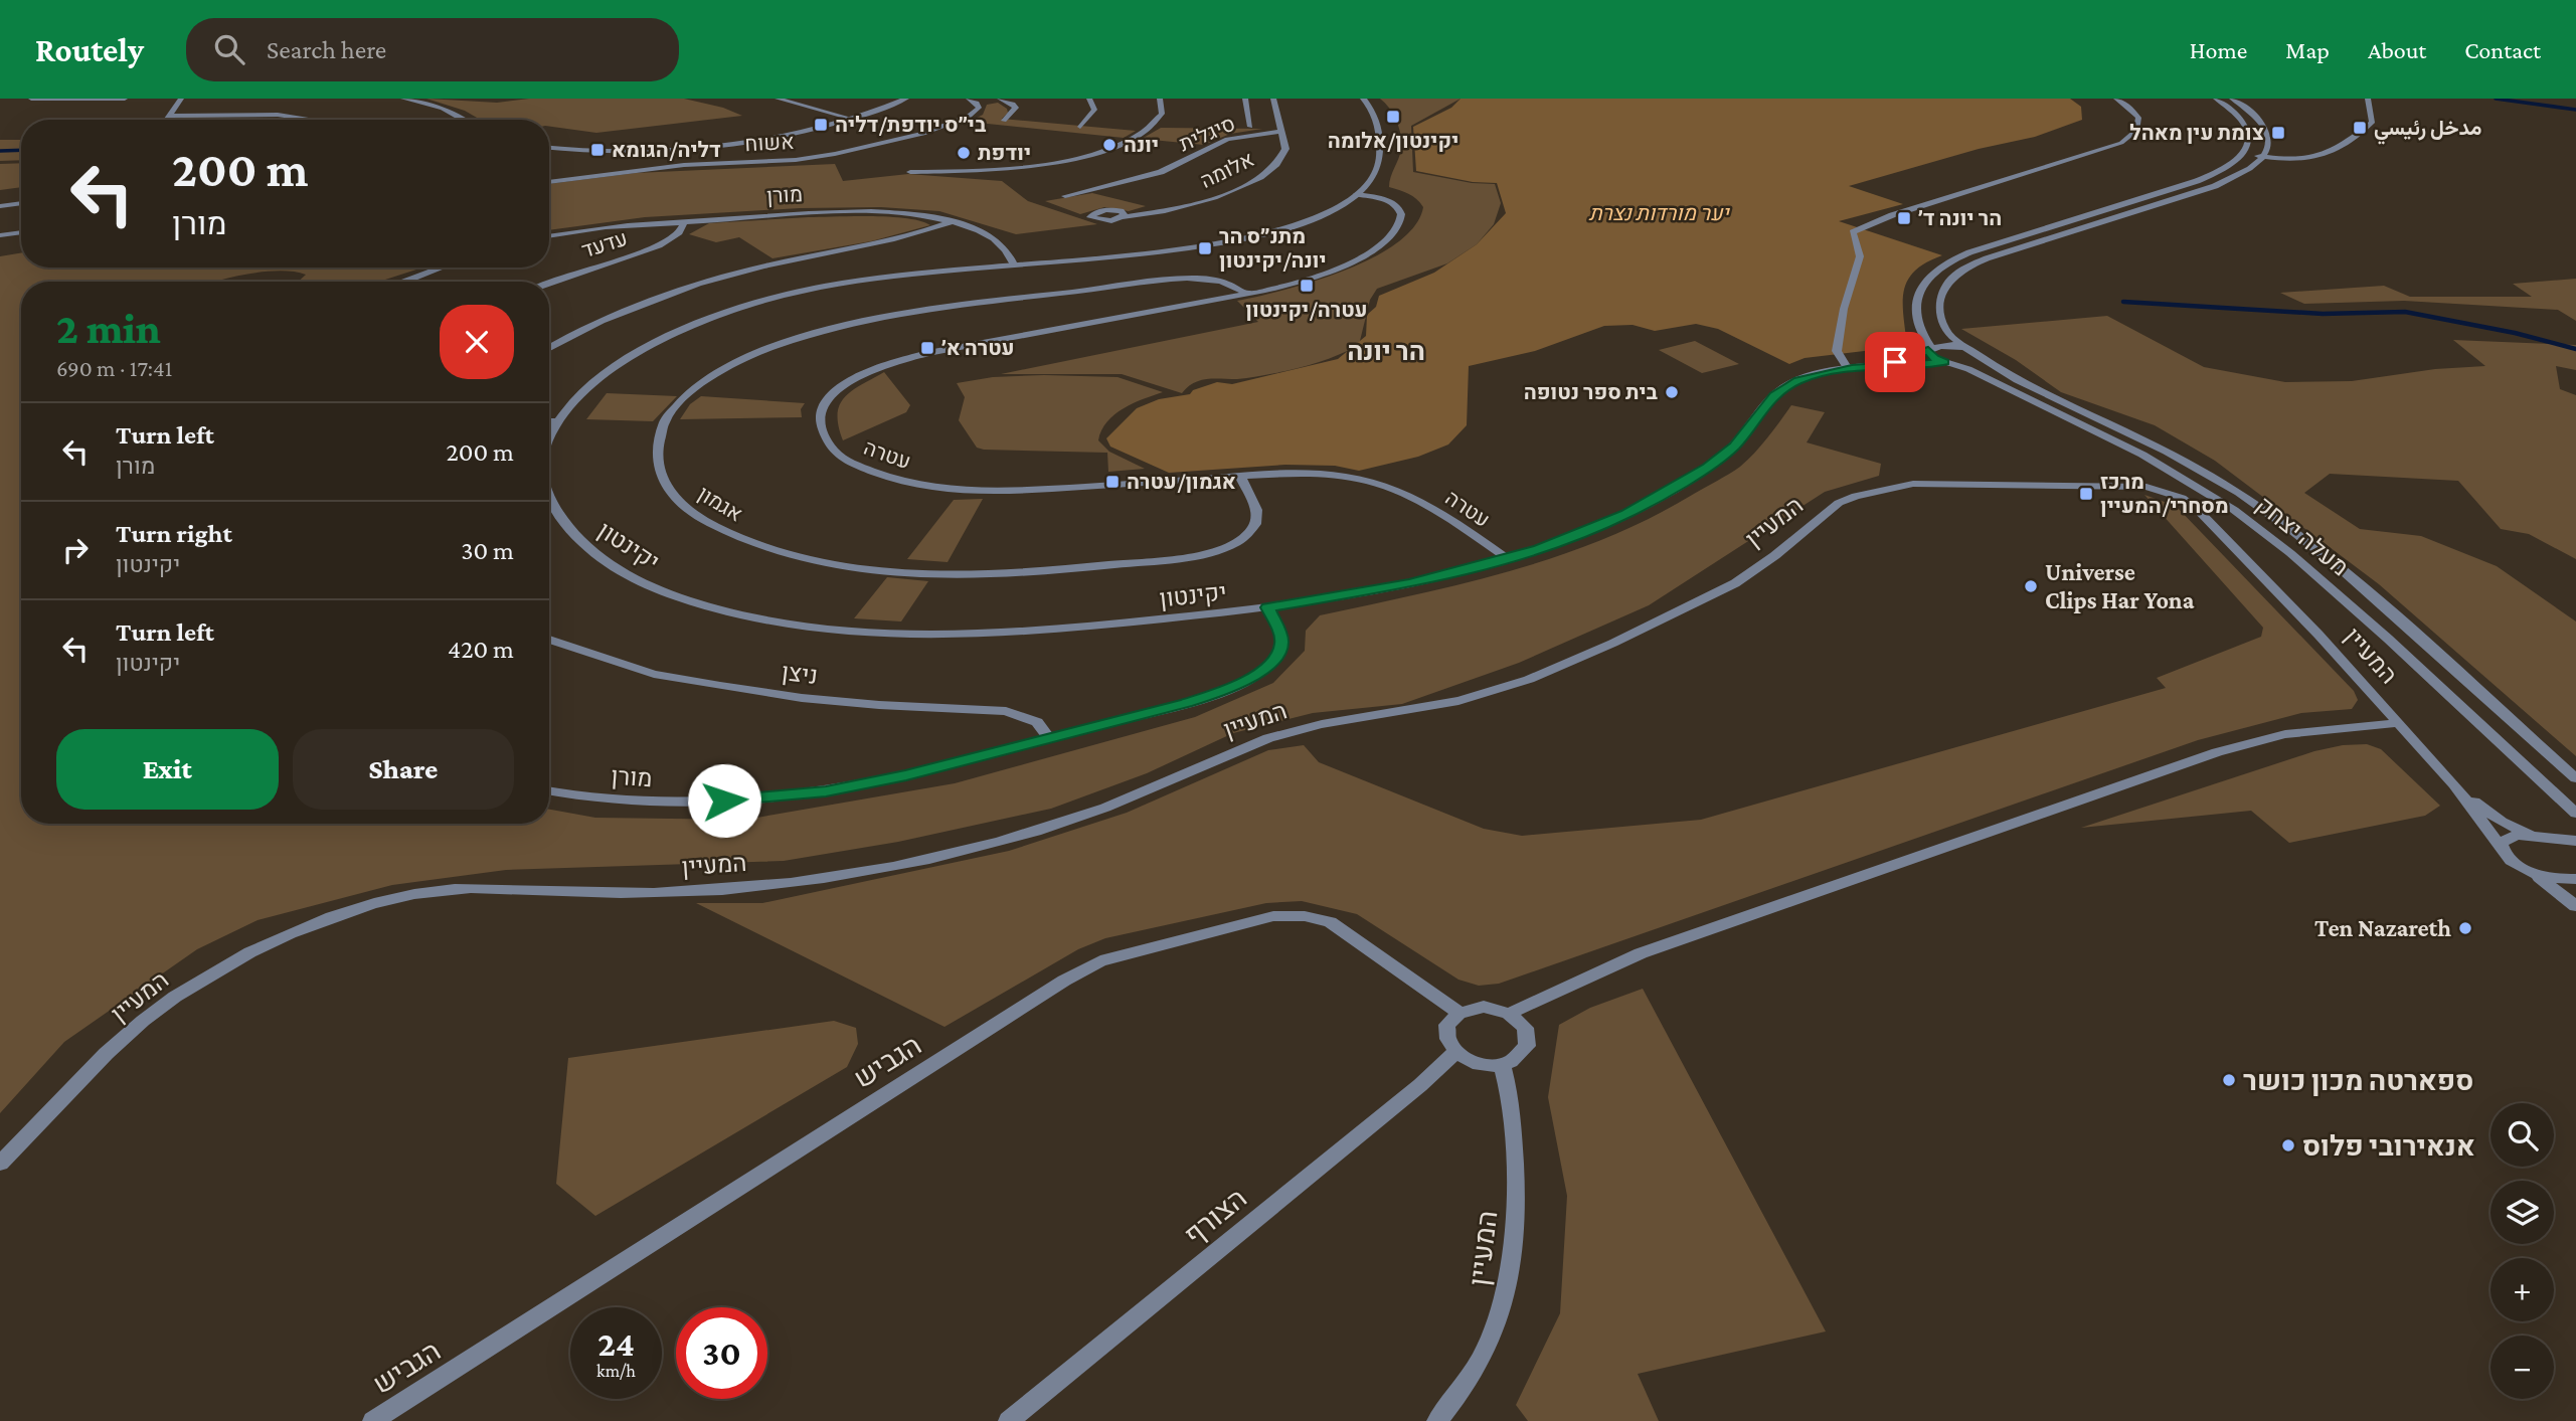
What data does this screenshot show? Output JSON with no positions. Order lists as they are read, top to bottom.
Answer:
{
  "streets": {
    "street": [
      "סיגלית",
      "אשוח",
      "אלומה",
      "מורן",
      "עדעד",
      "עטרה",
      "אגמון",
      "המעיין",
      "מעלה יצחק",
      "יקינטון",
      "ניצן",
      "הגביש",
      "הצורף"
    ]
  },
  "crossings": [
    ["סיגלית", "אלומה"],
    ["מורן", "עדעד"],
    ["מורן", "יקינטון"],
    ["מורן", "ניצן"],
    ["עטרה", "אגמון"],
    ["עטרה", "יקינטון"],
    ["המעיין", "הגביש"],
    ["המעיין", "הצורף"],
    ["מעלה יצחק", "יקינטון"],
    ["הגביש", "הצורף"]
  ],
  "districts": ["הר יונה"],
  "parks": ["יער מורדות נצרת"],
  "places": {
    "transit": [
      "יקינטון/אלומה",
      "בי״ס יודפת/דליה",
      "مدخل رئيسي",
      "צומת עין מאהל",
      "דליה/הגומא",
      "הר יונה ד׳",
      "מתנ״ס הר יונה/יקינטון",
      "עטרה/יקינטון",
      "עטרה א׳",
      "אגמון/עטרה",
      "מרכז מסחרי/המעיין"
    ],
    "other": [
      "יונה",
      "יודפת",
      "בית ספר נטופה",
      "Universe Clips Har Yona",
      "Ten Nazareth",
      "ספארטה מכון כושר",
      "אנאירובי פלוס"
    ]
  },
  "page": {
    "header": "Routely",
    "search": "Search here",
    "nav": [
      "Home",
      "Map",
      "About",
      "Contact"
    ],
    "turn": ["200 m", "מורן"],
    "heading": ["2 min", "690 m · 17:41"],
    "list": [
      {
        "name": "Turn left",
        "note": "מורן",
        "value": "200 m"
      },
      {
        "name": "Turn right",
        "note": "יקינטון",
        "value": "30 m"
      },
      {
        "name": "Turn left",
        "note": "יקינטון",
        "value": "420 m"
      }
    ],
    "buttons": ["Exit", "Share"],
    "map_buttons": ["+", "−"],
    "speed": "24 km/h",
    "limit": "30"
  }
}
